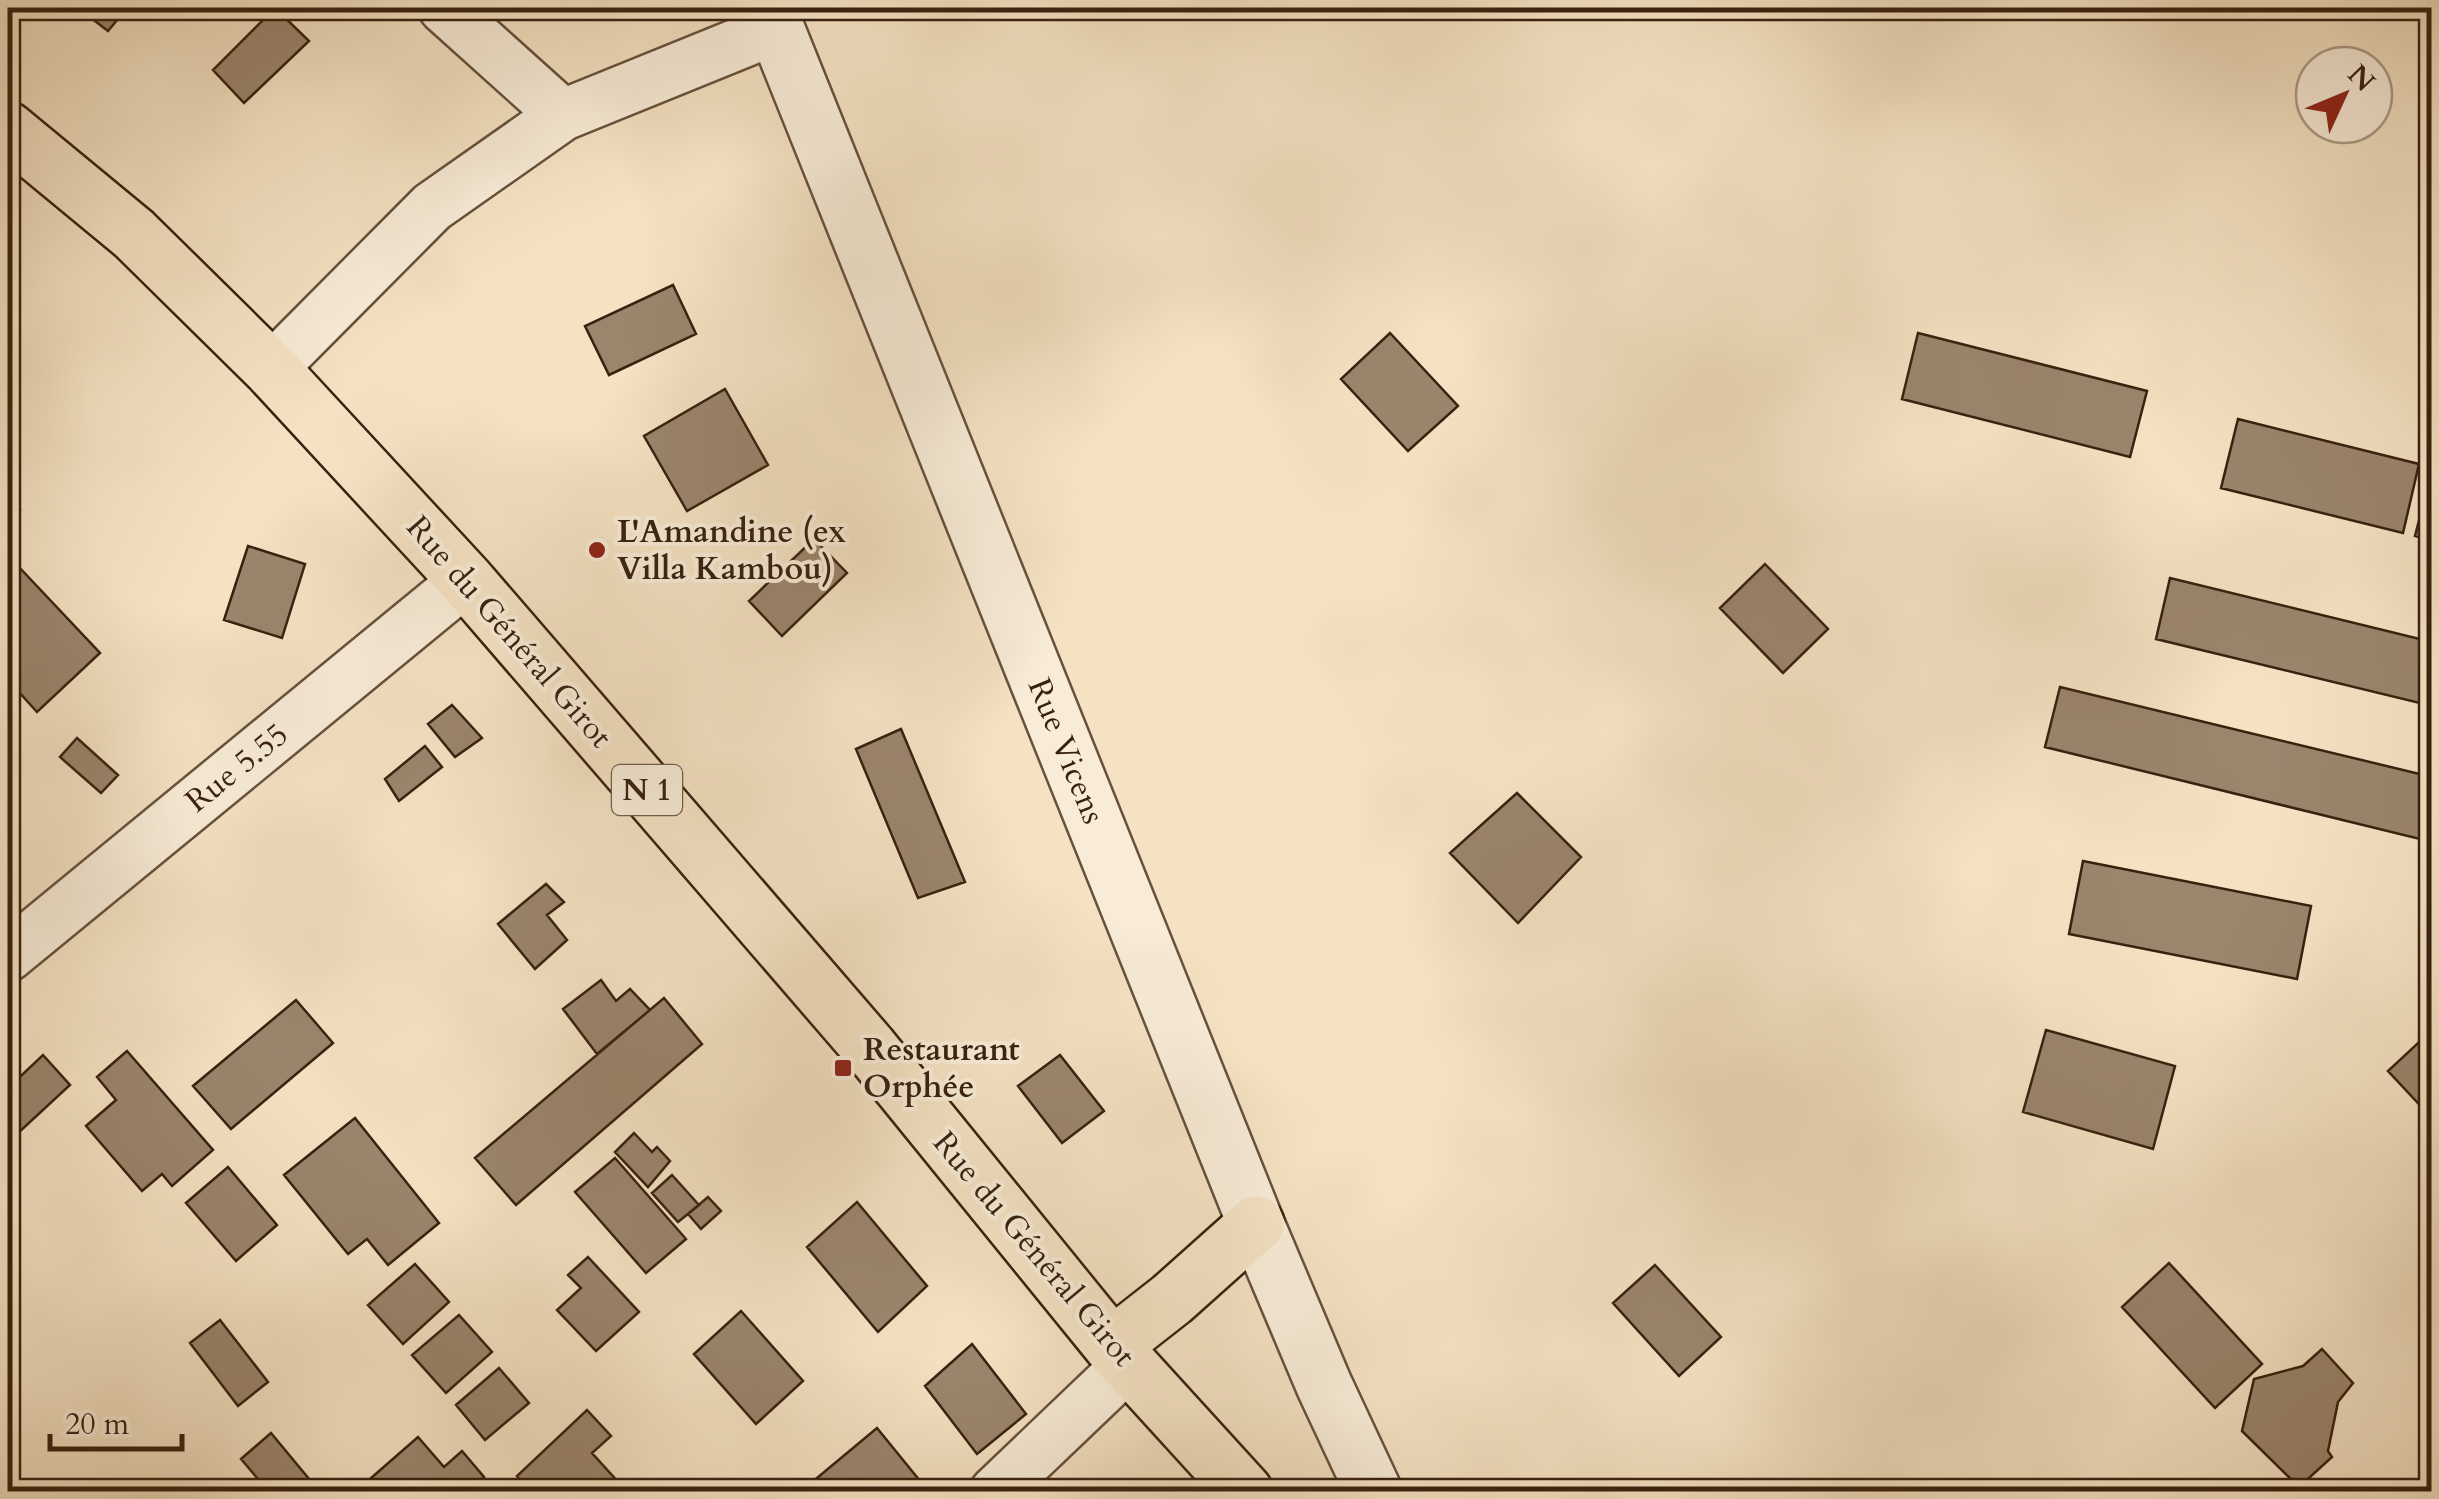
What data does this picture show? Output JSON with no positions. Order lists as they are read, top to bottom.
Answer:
{
  "streets": {
    "highway": ["Rue du Général Girot", "N 1"],
    "street": ["Rue Vicens", "Rue 5.55"]
  },
  "crossings": [
    ["Rue du Général Girot", "Rue 5.55"]
  ],
  "places": {
    "other": ["L'Amandine (ex Villa Kambou)"],
    "transit": ["Restaurant Orphée"]
  },
  "scale_bar": "20 m",
  "north": "top right"
}
